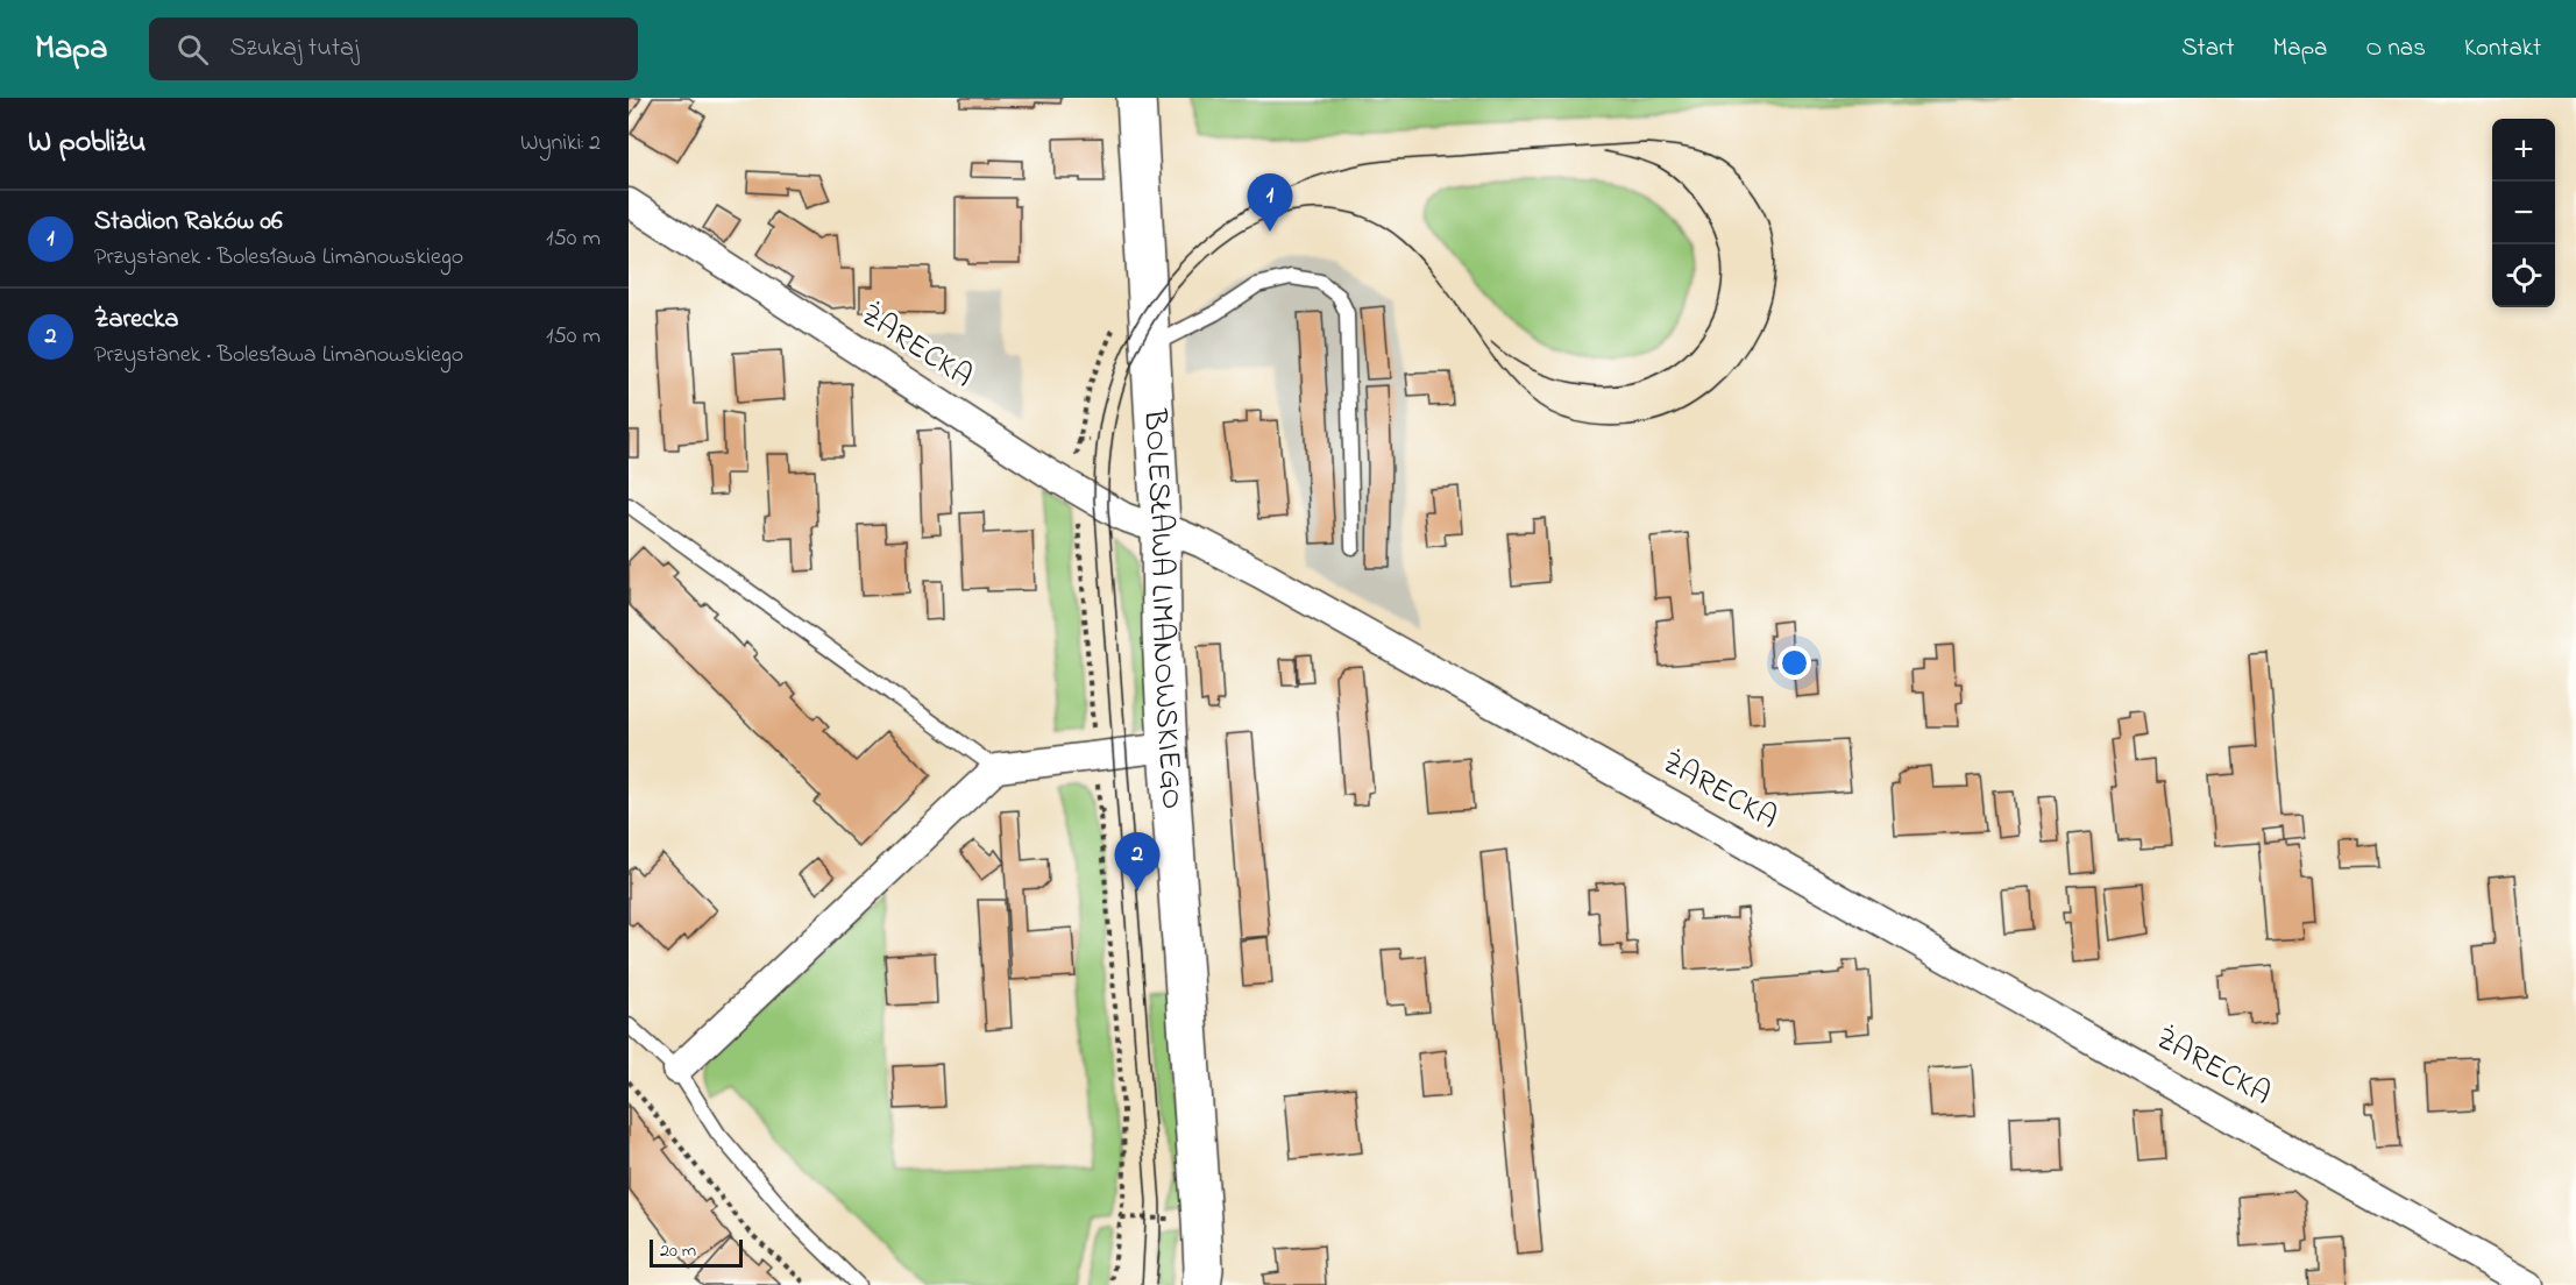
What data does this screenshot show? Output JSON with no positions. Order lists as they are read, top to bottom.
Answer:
{
  "streets": {
    "street": ["ŻARECKA", "BOLESŁAWA LIMANOWSKIEGO"]
  },
  "crossings": [
    ["ŻARECKA", "BOLESŁAWA LIMANOWSKIEGO"]
  ],
  "scale_bar": "20 m",
  "page": {
    "header": "Mapa",
    "search": "Szukaj tutaj",
    "nav": [
      "Start",
      "Mapa",
      "O nas",
      "Kontakt"
    ],
    "heading": ["W pobliżu", "Wyniki: 2"],
    "map_buttons": ["+", "−"],
    "pins": ["1", "2"],
    "list": [
      {
        "mark": "1",
        "name": "Stadion Raków 06",
        "note": "Przystanek · Bolesława Limanowskiego",
        "value": "150 m"
      },
      {
        "mark": "2",
        "name": "Żarecka",
        "note": "Przystanek · Bolesława Limanowskiego",
        "value": "150 m"
      }
    ],
    "scale": "20 m"
  }
}
